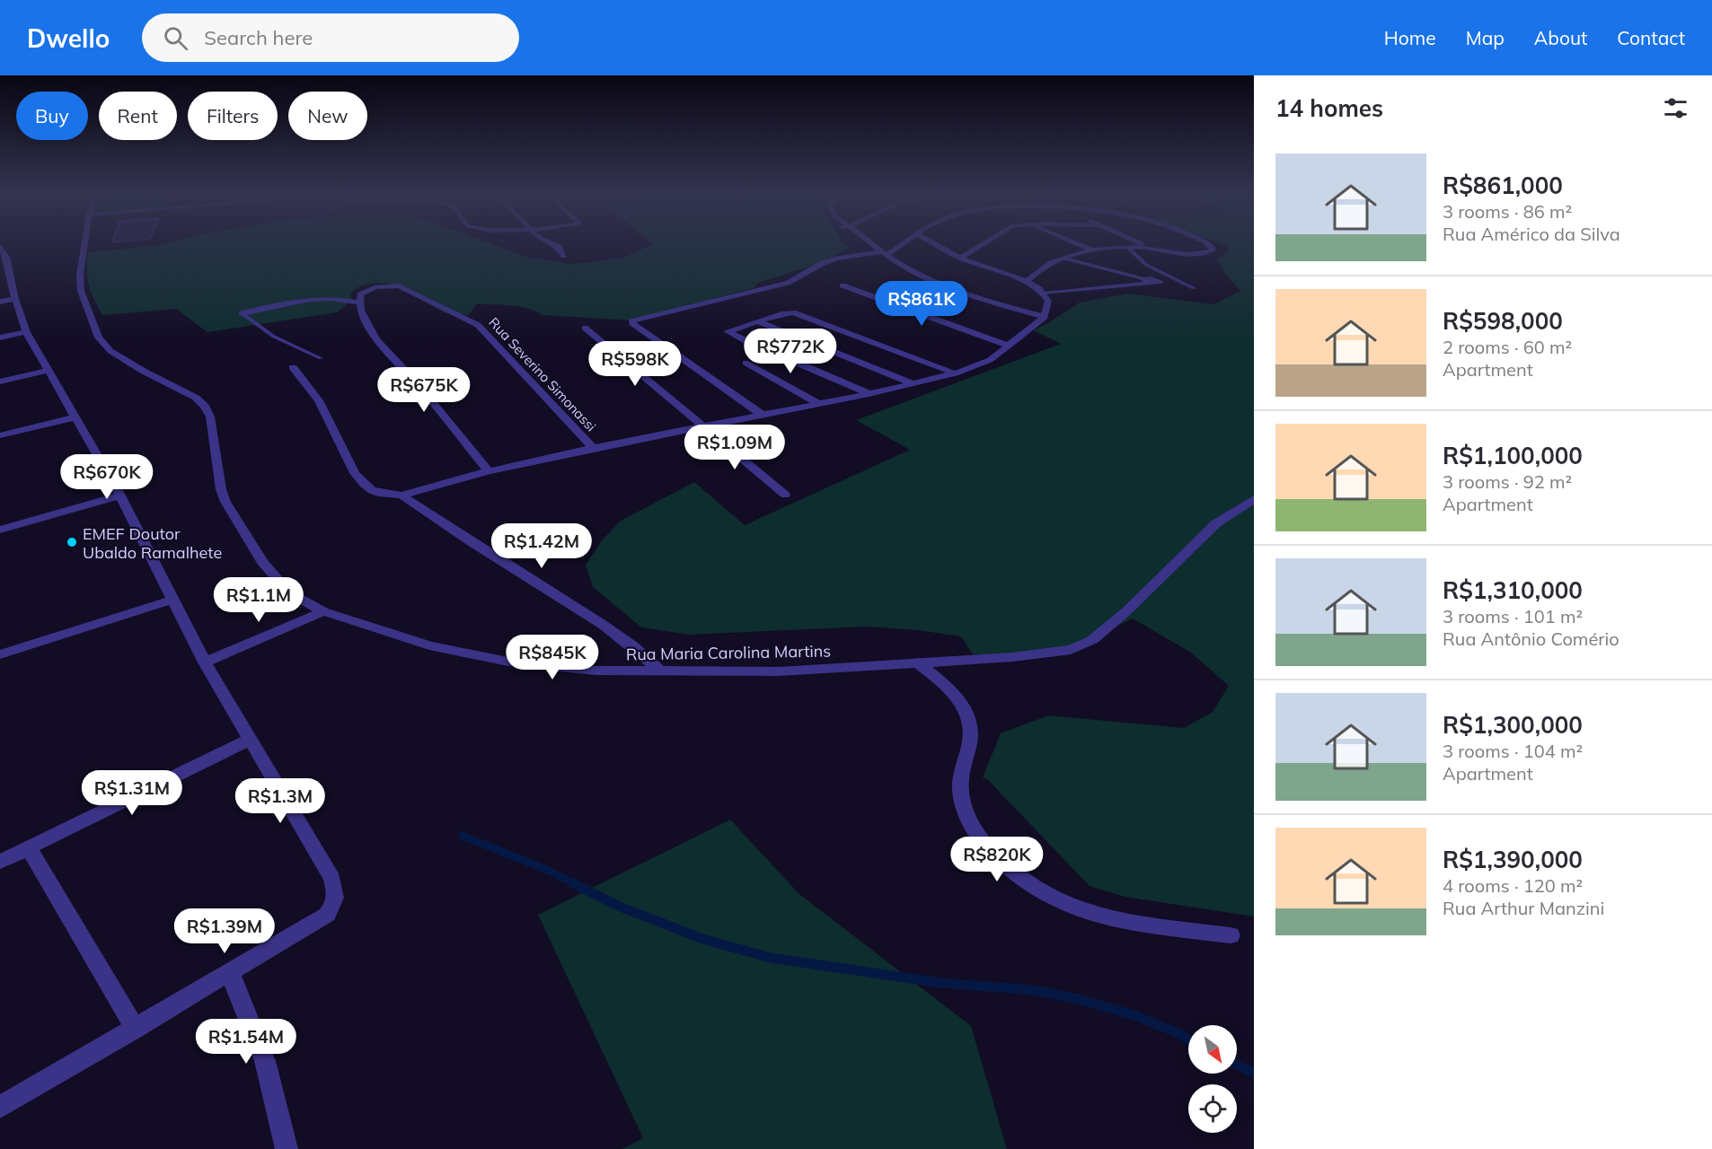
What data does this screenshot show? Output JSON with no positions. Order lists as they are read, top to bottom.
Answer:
{
  "streets": {
    "street": ["Rua Severino Simonassi", "Rua Maria Carolina Martins"]
  },
  "places": ["EMEF Doutor Ubaldo Ramalhete"],
  "north": "bottom right",
  "page": {
    "header": "Dwello",
    "search": "Search here",
    "nav": [
      "Home",
      "Map",
      "About",
      "Contact"
    ],
    "heading": "14 homes",
    "chip": [
      "Buy",
      "Rent",
      "Filters",
      "New"
    ],
    "list": [
      {
        "name": "R$861,000",
        "note": "3 rooms · 86 m² · Rua Américo da Silva"
      },
      {
        "name": "R$598,000",
        "note": "2 rooms · 60 m² · Apartment"
      },
      {
        "name": "R$1,100,000",
        "note": "3 rooms · 92 m² · Apartment"
      },
      {
        "name": "R$1,310,000",
        "note": "3 rooms · 101 m² · Rua Antônio Comério"
      },
      {
        "name": "R$1,300,000",
        "note": "3 rooms · 104 m² · Apartment"
      },
      {
        "name": "R$1,390,000",
        "note": "4 rooms · 120 m² · Rua Arthur Manzini"
      }
    ],
    "price": [
      "R$861K",
      "R$772K",
      "R$598K",
      "R$675K",
      "R$1.09M",
      "R$670K",
      "R$1.42M",
      "R$1.1M",
      "R$845K",
      "R$1.31M",
      "R$1.3M",
      "R$820K",
      "R$1.39M",
      "R$1.54M"
    ]
  }
}
